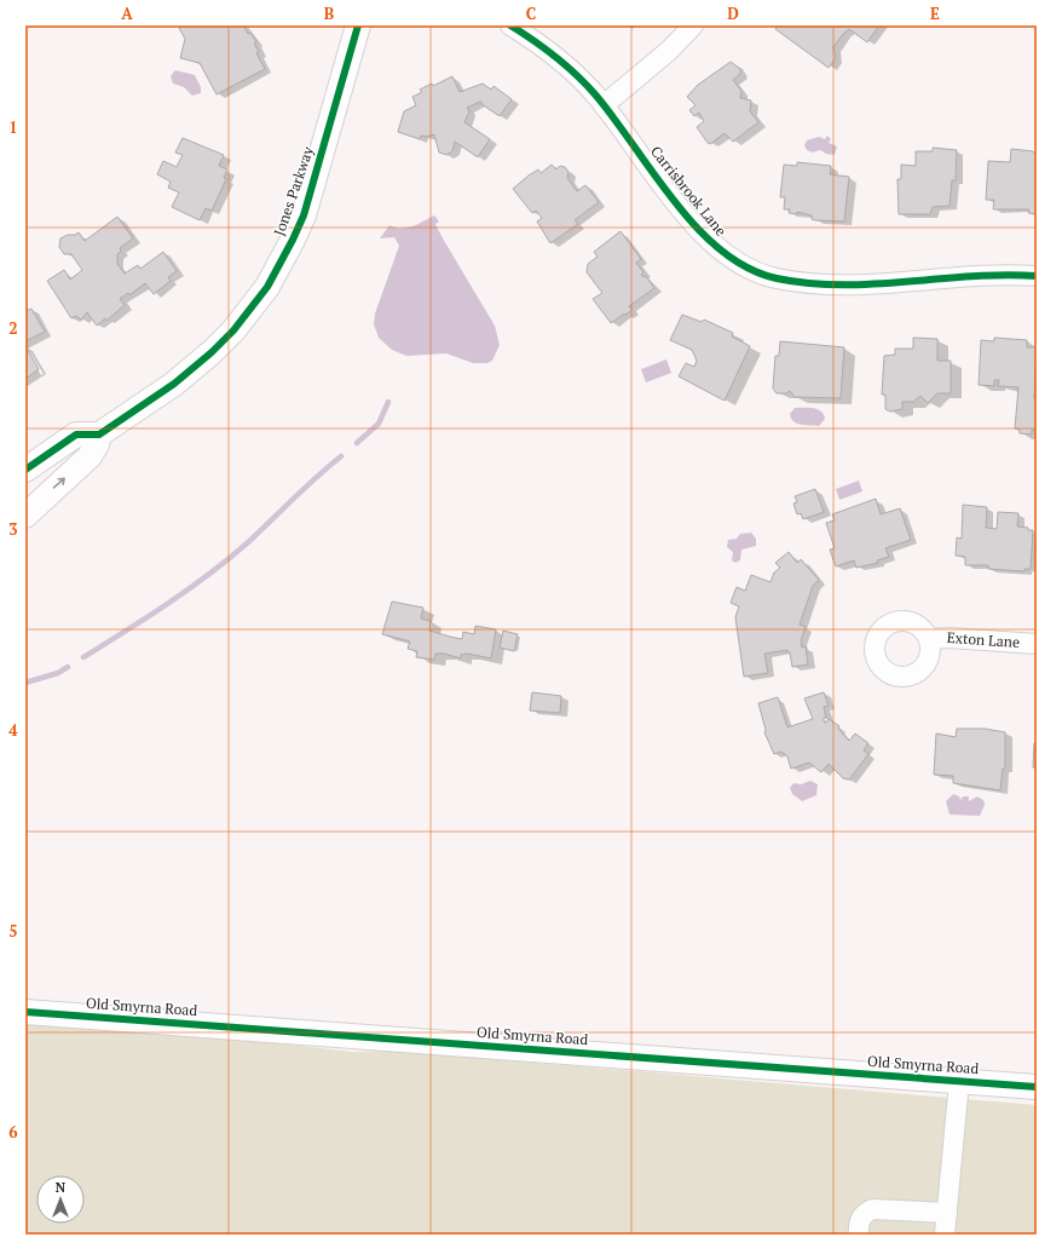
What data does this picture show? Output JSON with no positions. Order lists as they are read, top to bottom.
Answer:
{
  "streets": {
    "street": [
      "Jones Parkway",
      "Carrisbrook Lane",
      "Exton Lane",
      "Old Smyrna Road"
    ]
  },
  "north": "top",
  "grid": {
    "columns": [
      "A",
      "B",
      "C",
      "D",
      "E"
    ],
    "rows": [
      "1",
      "2",
      "3",
      "4",
      "5",
      "6"
    ]
  }
}
